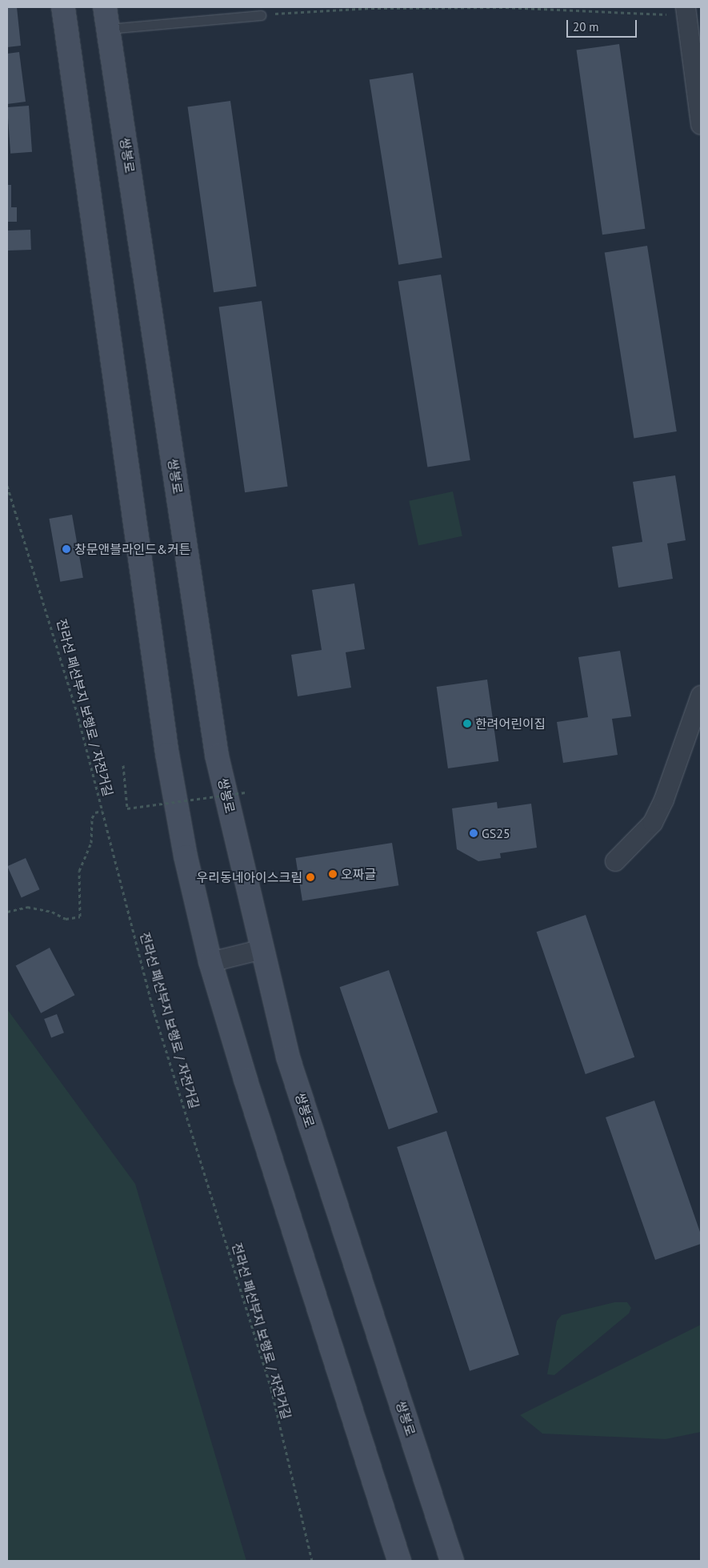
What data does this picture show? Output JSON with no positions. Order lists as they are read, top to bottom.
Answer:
{
  "streets": {
    "street": ["쌍봉로"],
    "path": ["전라선 폐선부지 보행로 / 자전거길"]
  },
  "places": [
    "창문앤블라인드&커튼",
    "한려어린이집",
    "GS25",
    "오짜글",
    "우리동네아이스크림"
  ],
  "scale_bar": "20 m"
}
